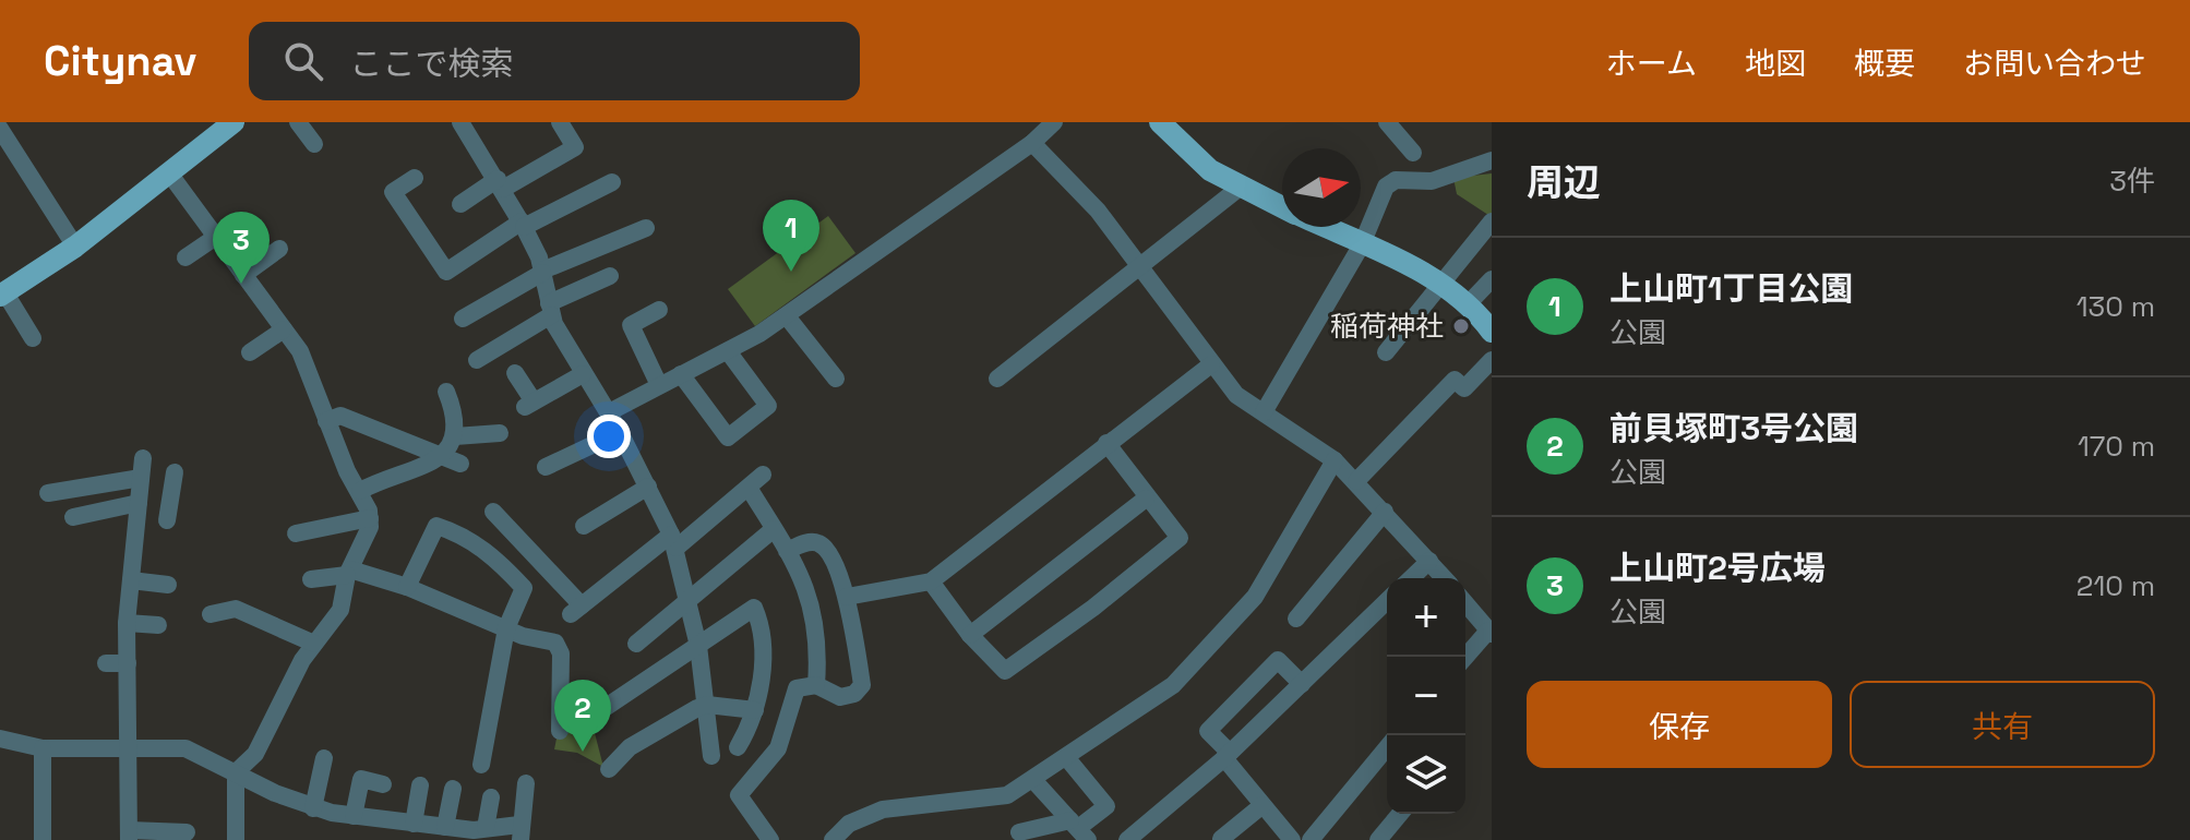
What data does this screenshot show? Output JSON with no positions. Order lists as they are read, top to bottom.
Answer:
{
  "places": ["稲荷神社"],
  "north": "right",
  "page": {
    "header": "Citynav",
    "search": "ここで検索",
    "nav": [
      "ホーム",
      "地図",
      "概要",
      "お問い合わせ"
    ],
    "heading": ["周辺", "3件"],
    "pins": ["1", "3", "2"],
    "list": [
      {
        "mark": "1",
        "name": "上山町1丁目公園",
        "note": "公園",
        "value": "130 m"
      },
      {
        "mark": "2",
        "name": "前貝塚町3号公園",
        "note": "公園",
        "value": "170 m"
      },
      {
        "mark": "3",
        "name": "上山町2号広場",
        "note": "公園",
        "value": "210 m"
      }
    ],
    "map_buttons": ["+", "−"],
    "buttons": ["保存", "共有"]
  }
}
